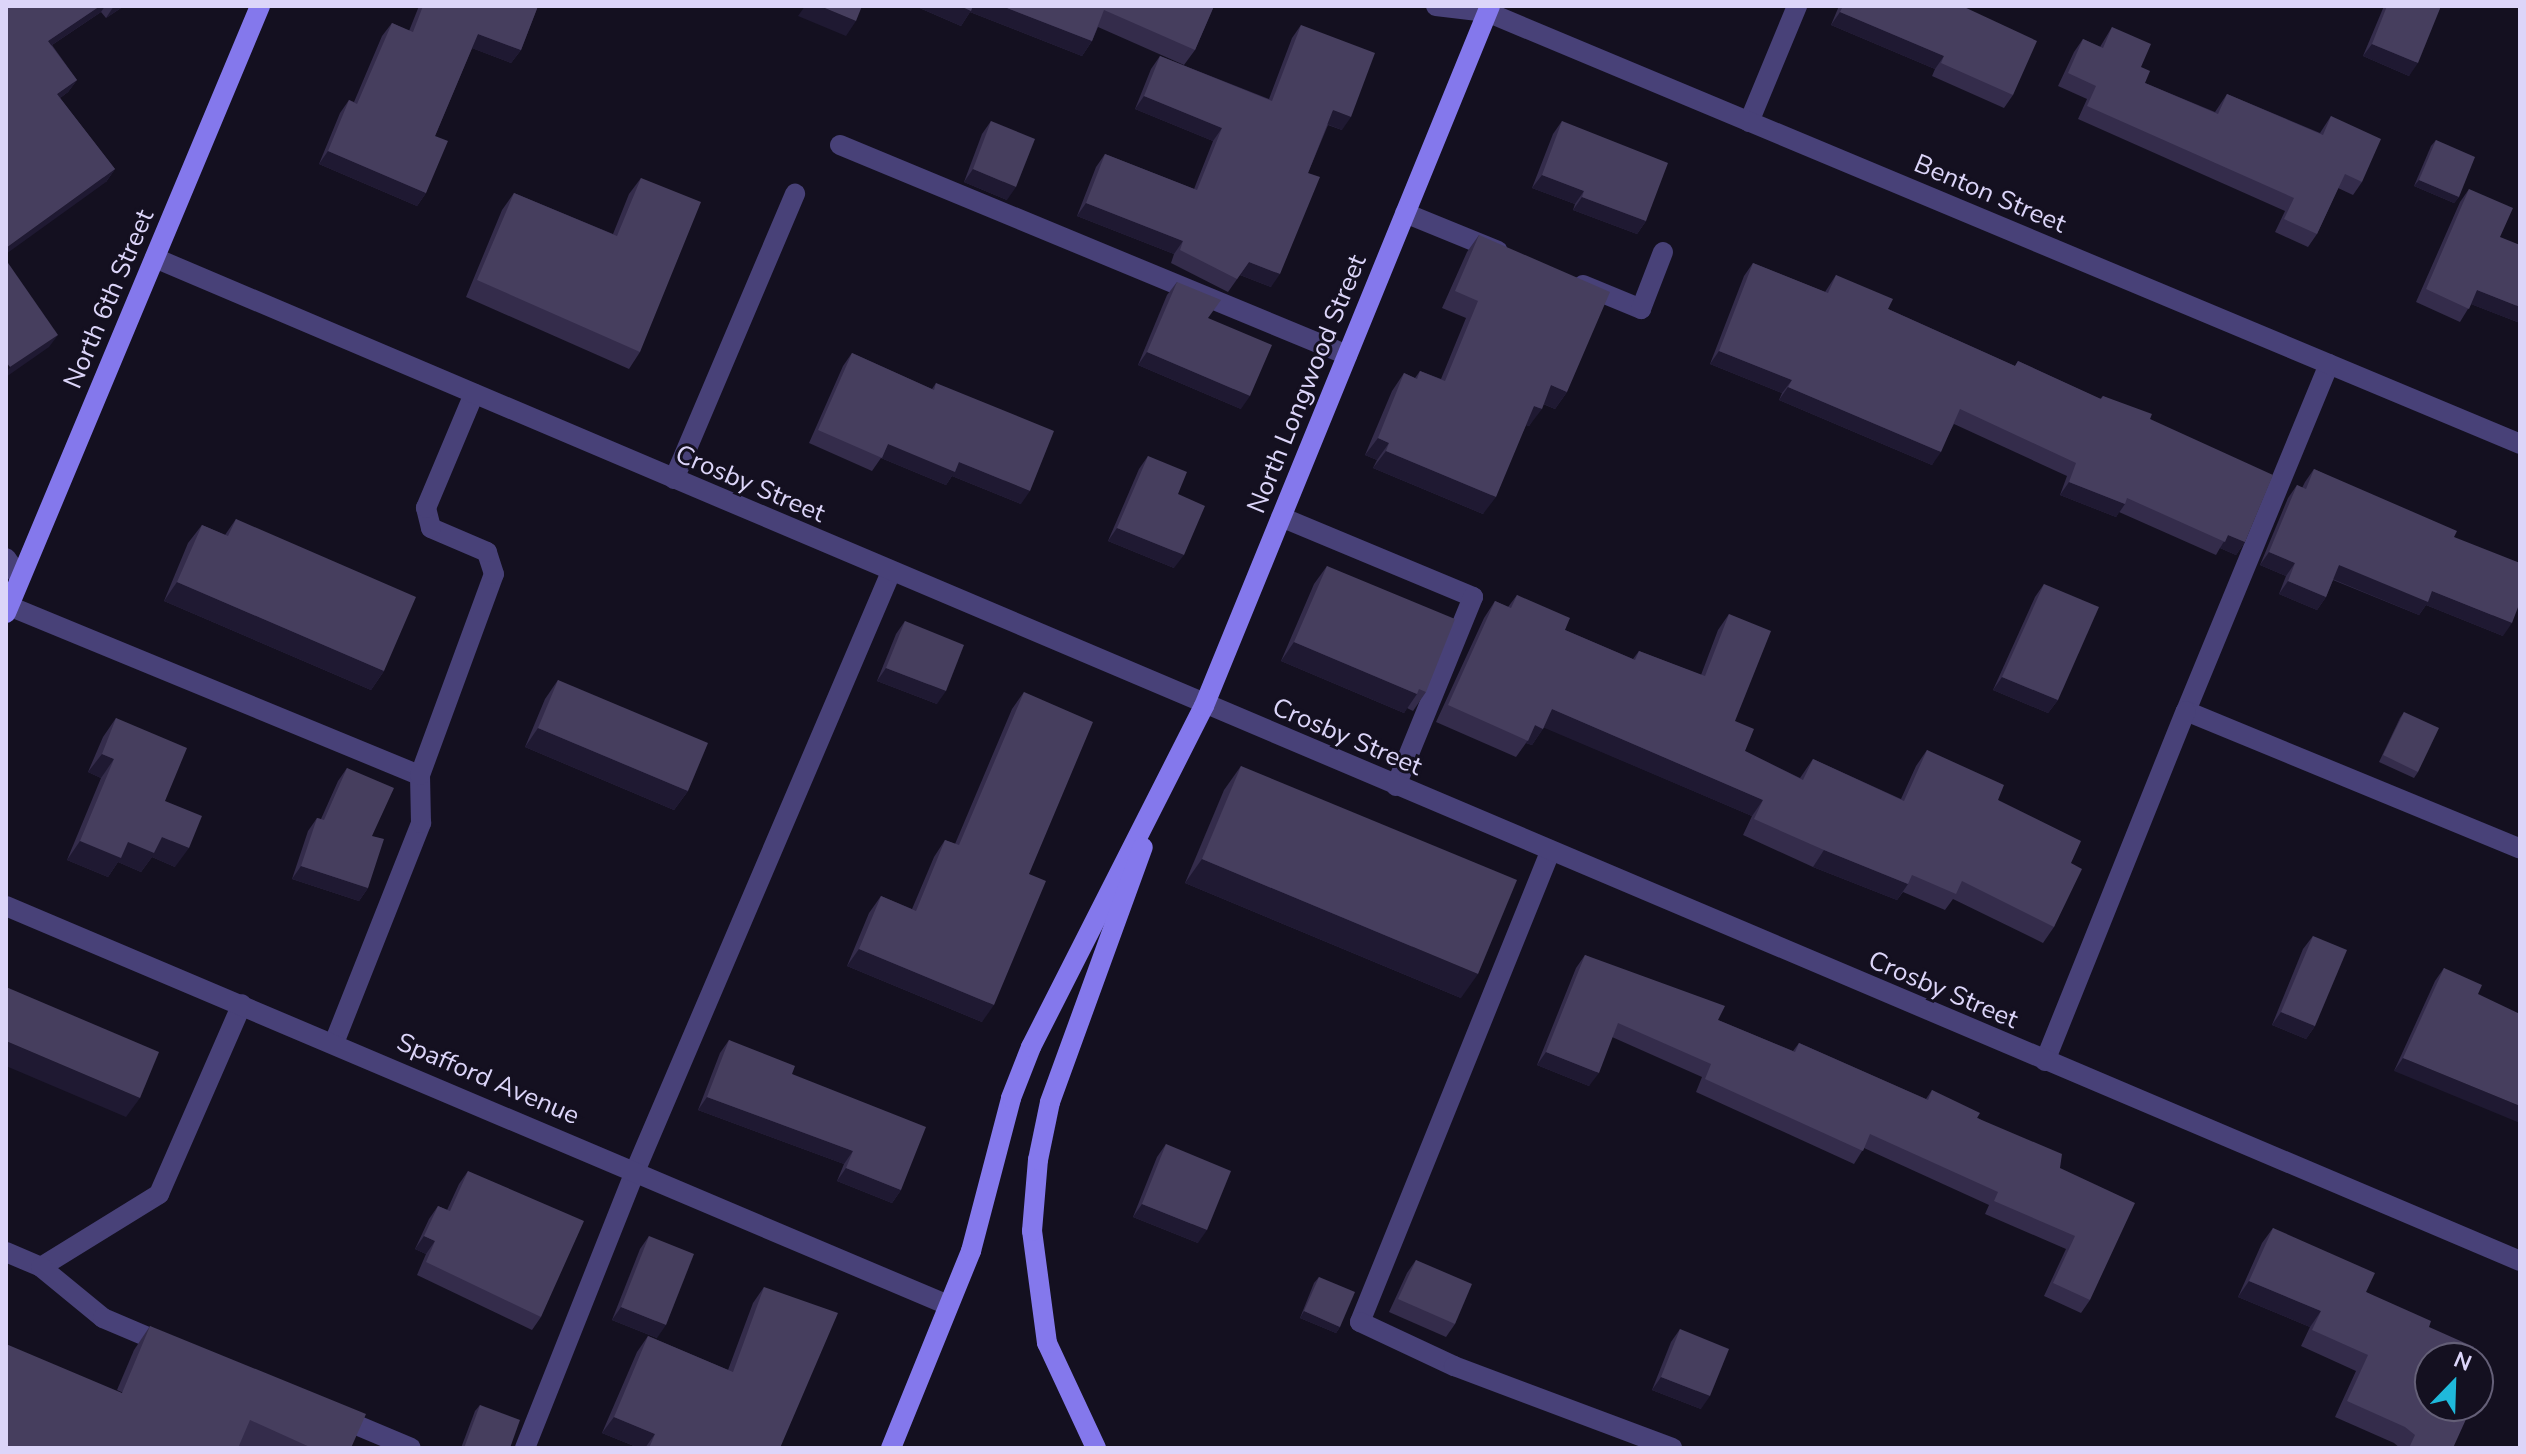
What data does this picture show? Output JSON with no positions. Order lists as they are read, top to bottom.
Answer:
{
  "streets": {
    "main road": ["North 6th Street", "North Longwood Street"],
    "street": ["Benton Street", "Crosby Street", "Spafford Avenue"]
  },
  "crossings": [
    ["Benton Street", "North Longwood Street"],
    ["North 6th Street", "Crosby Street"],
    ["North Longwood Street", "Crosby Street"],
    ["North Longwood Street", "Spafford Avenue"]
  ],
  "north": "top right"
}
